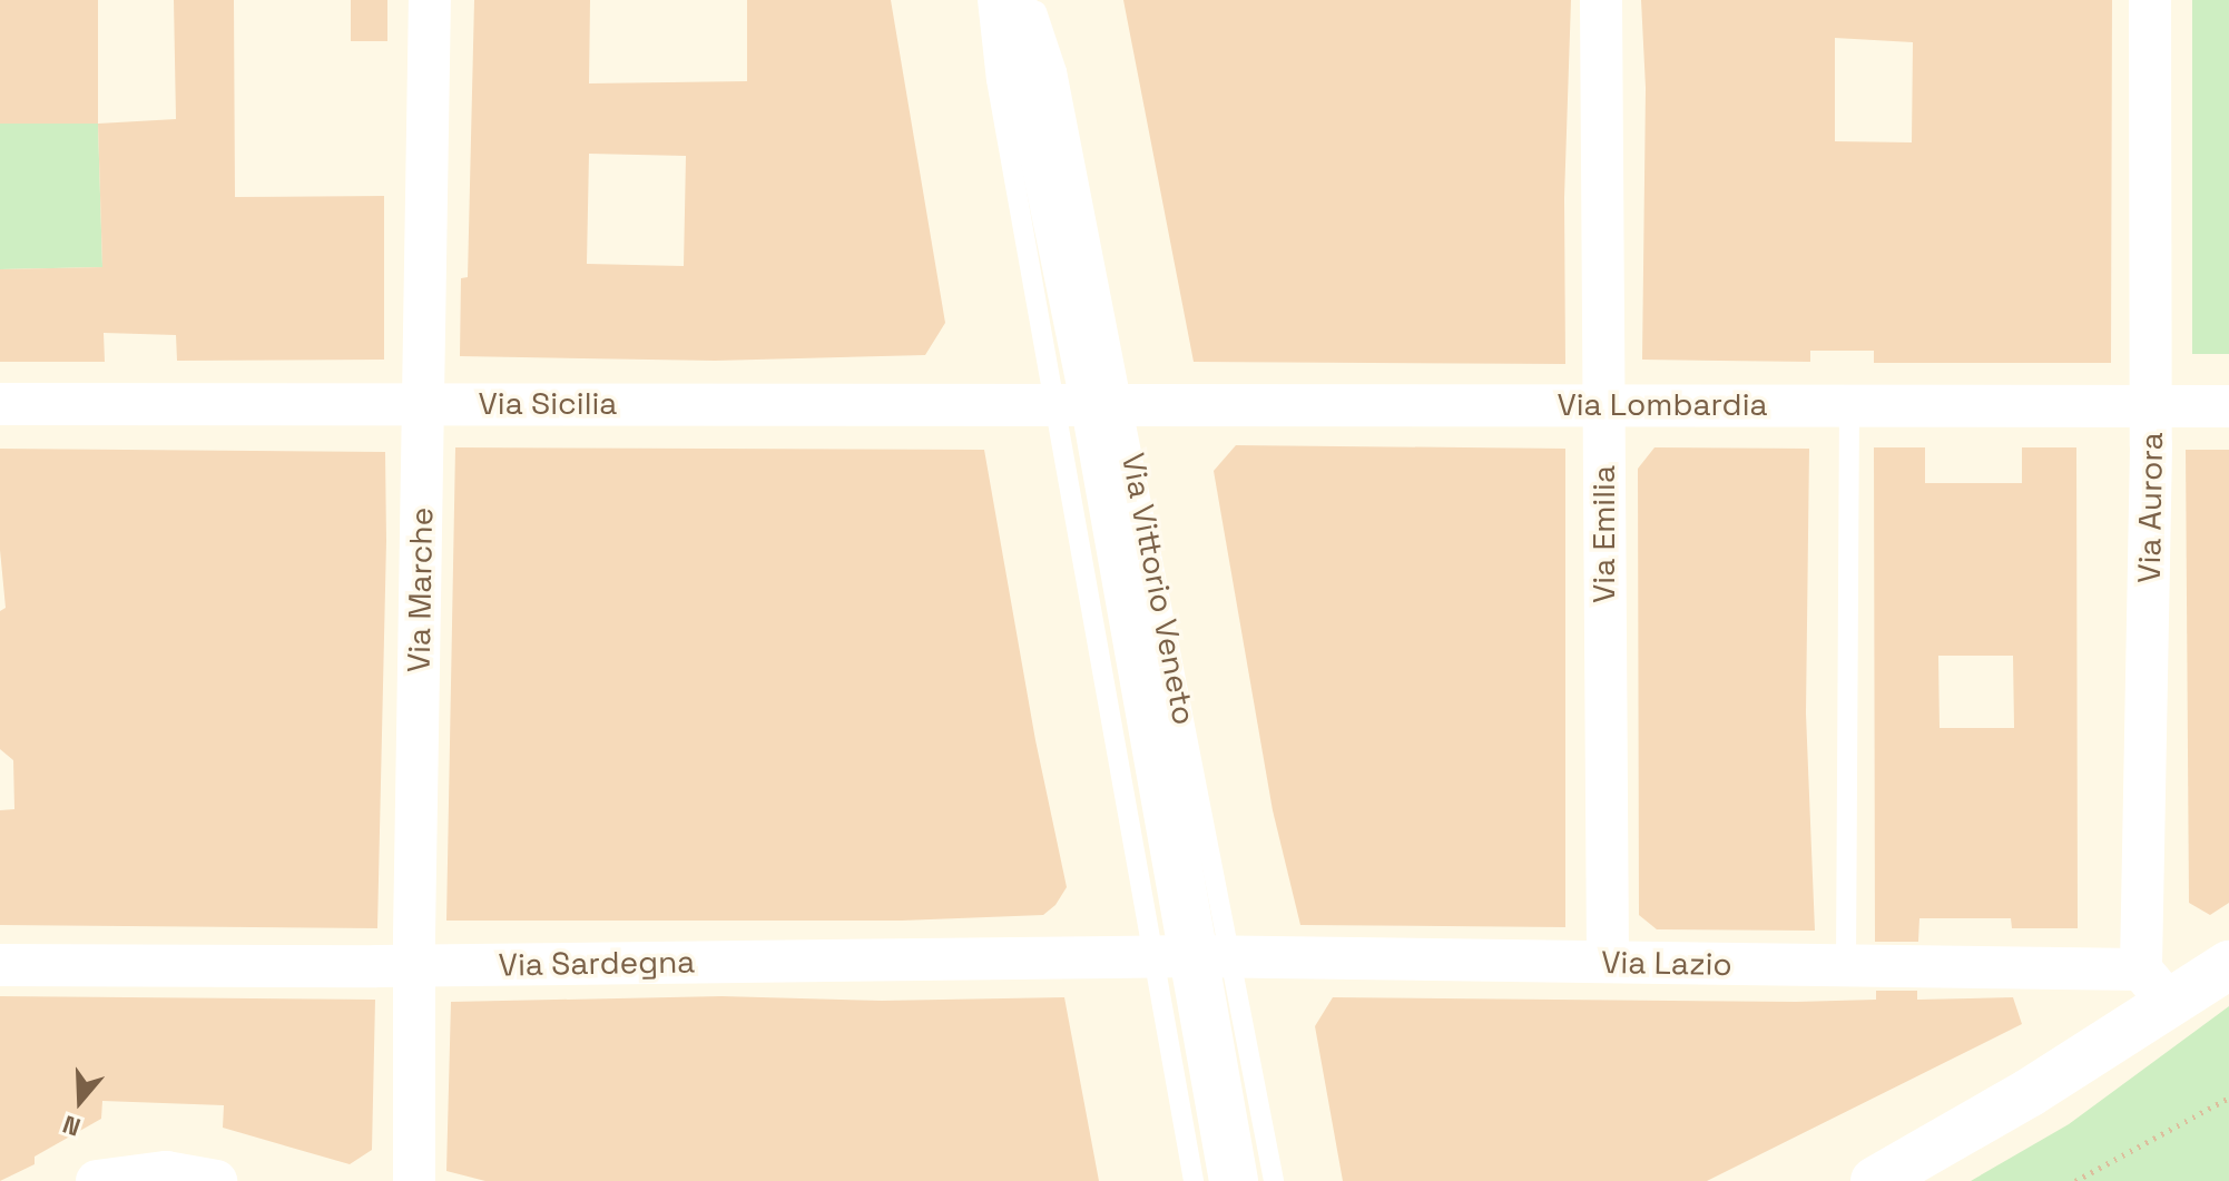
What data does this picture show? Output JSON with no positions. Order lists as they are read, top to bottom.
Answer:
{
  "streets": {
    "main road": ["Via Vittorio Veneto"],
    "street": [
      "Via Sicilia",
      "Via Lombardia",
      "Via Aurora",
      "Via Emilia",
      "Via Marche",
      "Via Sardegna",
      "Via Lazio"
    ]
  },
  "crossings": [
    ["Via Sicilia", "Via Lombardia"],
    ["Via Sicilia", "Via Vittorio Veneto"],
    ["Via Sicilia", "Via Marche"],
    ["Via Lombardia", "Via Aurora"],
    ["Via Lombardia", "Via Emilia"],
    ["Via Lombardia", "Via Vittorio Veneto"],
    ["Via Aurora", "Via Lazio"],
    ["Via Emilia", "Via Lazio"],
    ["Via Vittorio Veneto", "Via Sardegna"],
    ["Via Vittorio Veneto", "Via Lazio"],
    ["Via Marche", "Via Sardegna"],
    ["Via Sardegna", "Via Lazio"]
  ],
  "north": "bottom"
}
